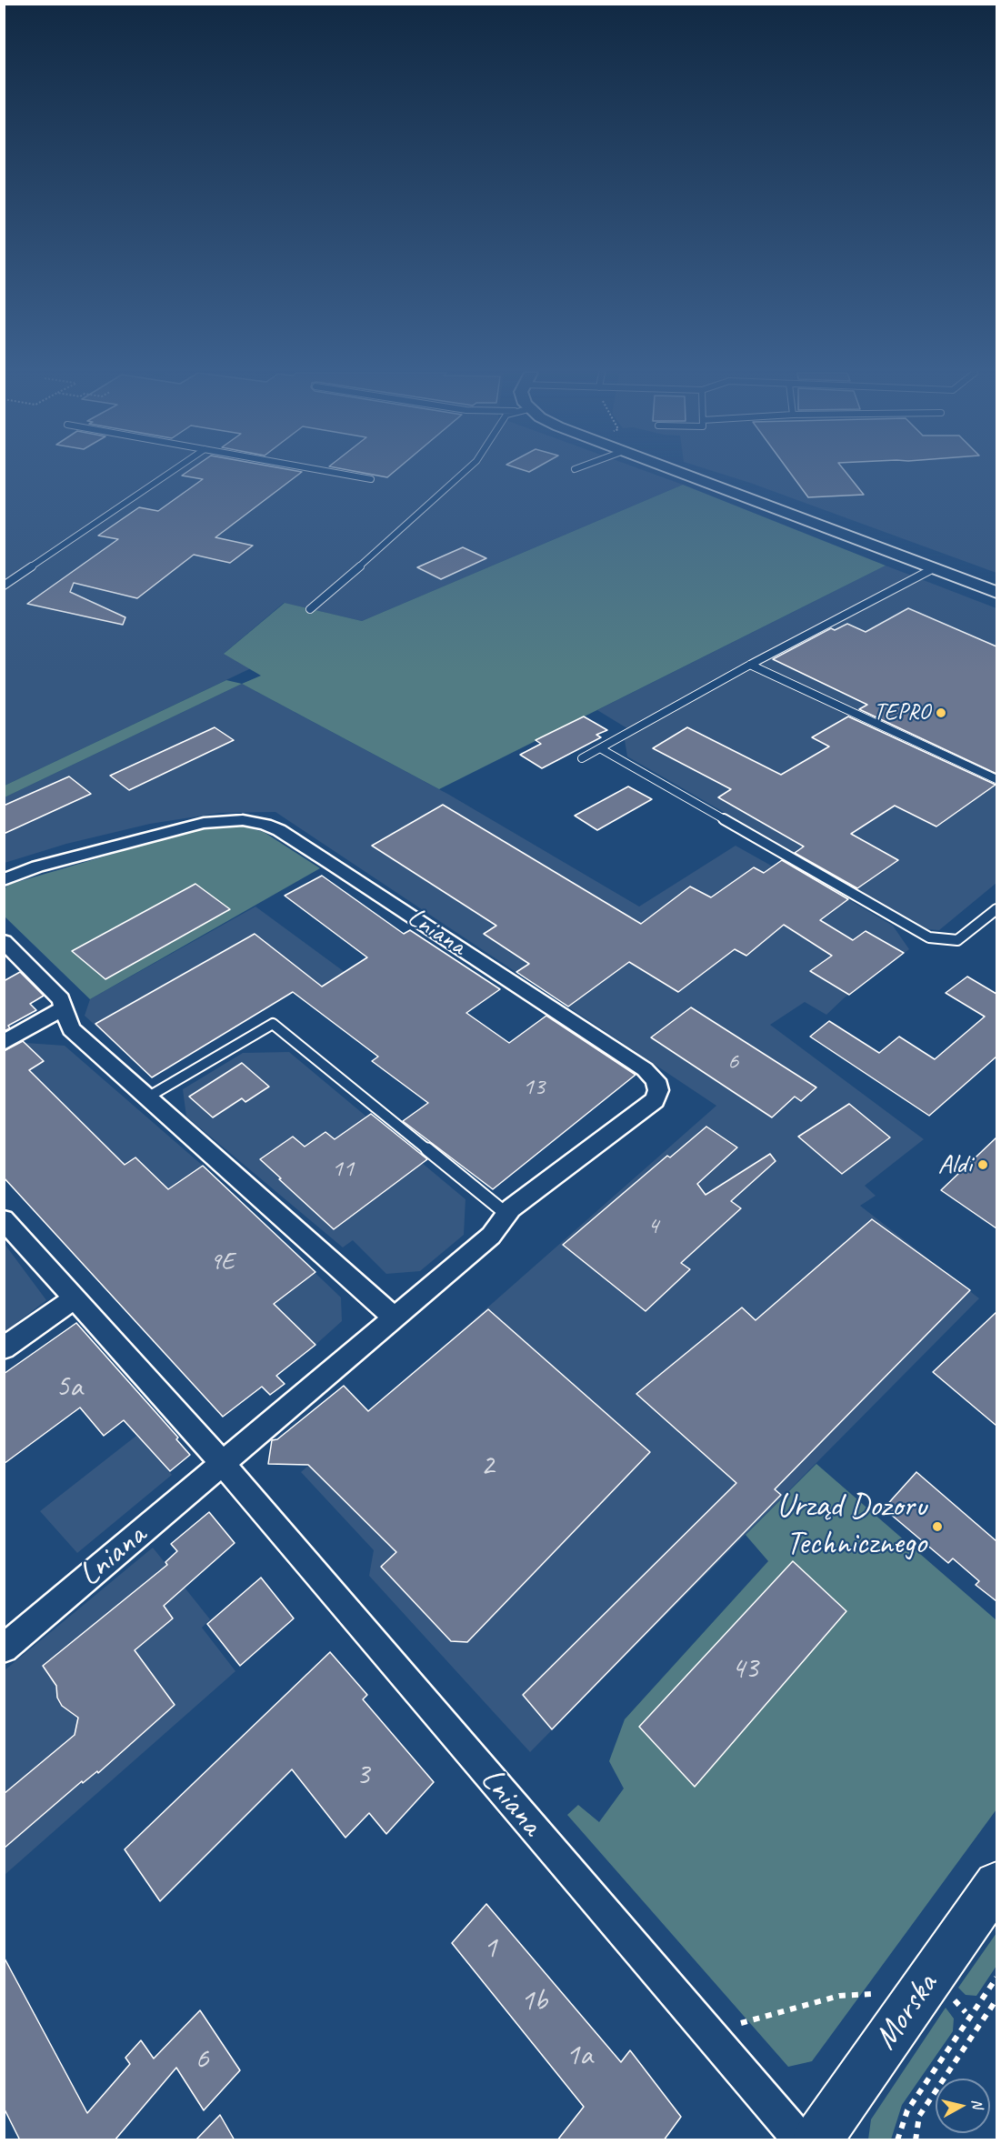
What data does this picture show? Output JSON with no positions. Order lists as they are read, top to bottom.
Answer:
{
  "streets": {
    "street": ["Lniana", "Morska"]
  },
  "places": ["TEPRO", "Aldi", "Urząd Dozoru Technicznego"],
  "house_numbers": [
    "6",
    "13",
    "11",
    "4",
    "9E",
    "5a",
    "2",
    "43",
    "3",
    "1",
    "1b",
    "1a",
    "6"
  ],
  "north": "right"
}
